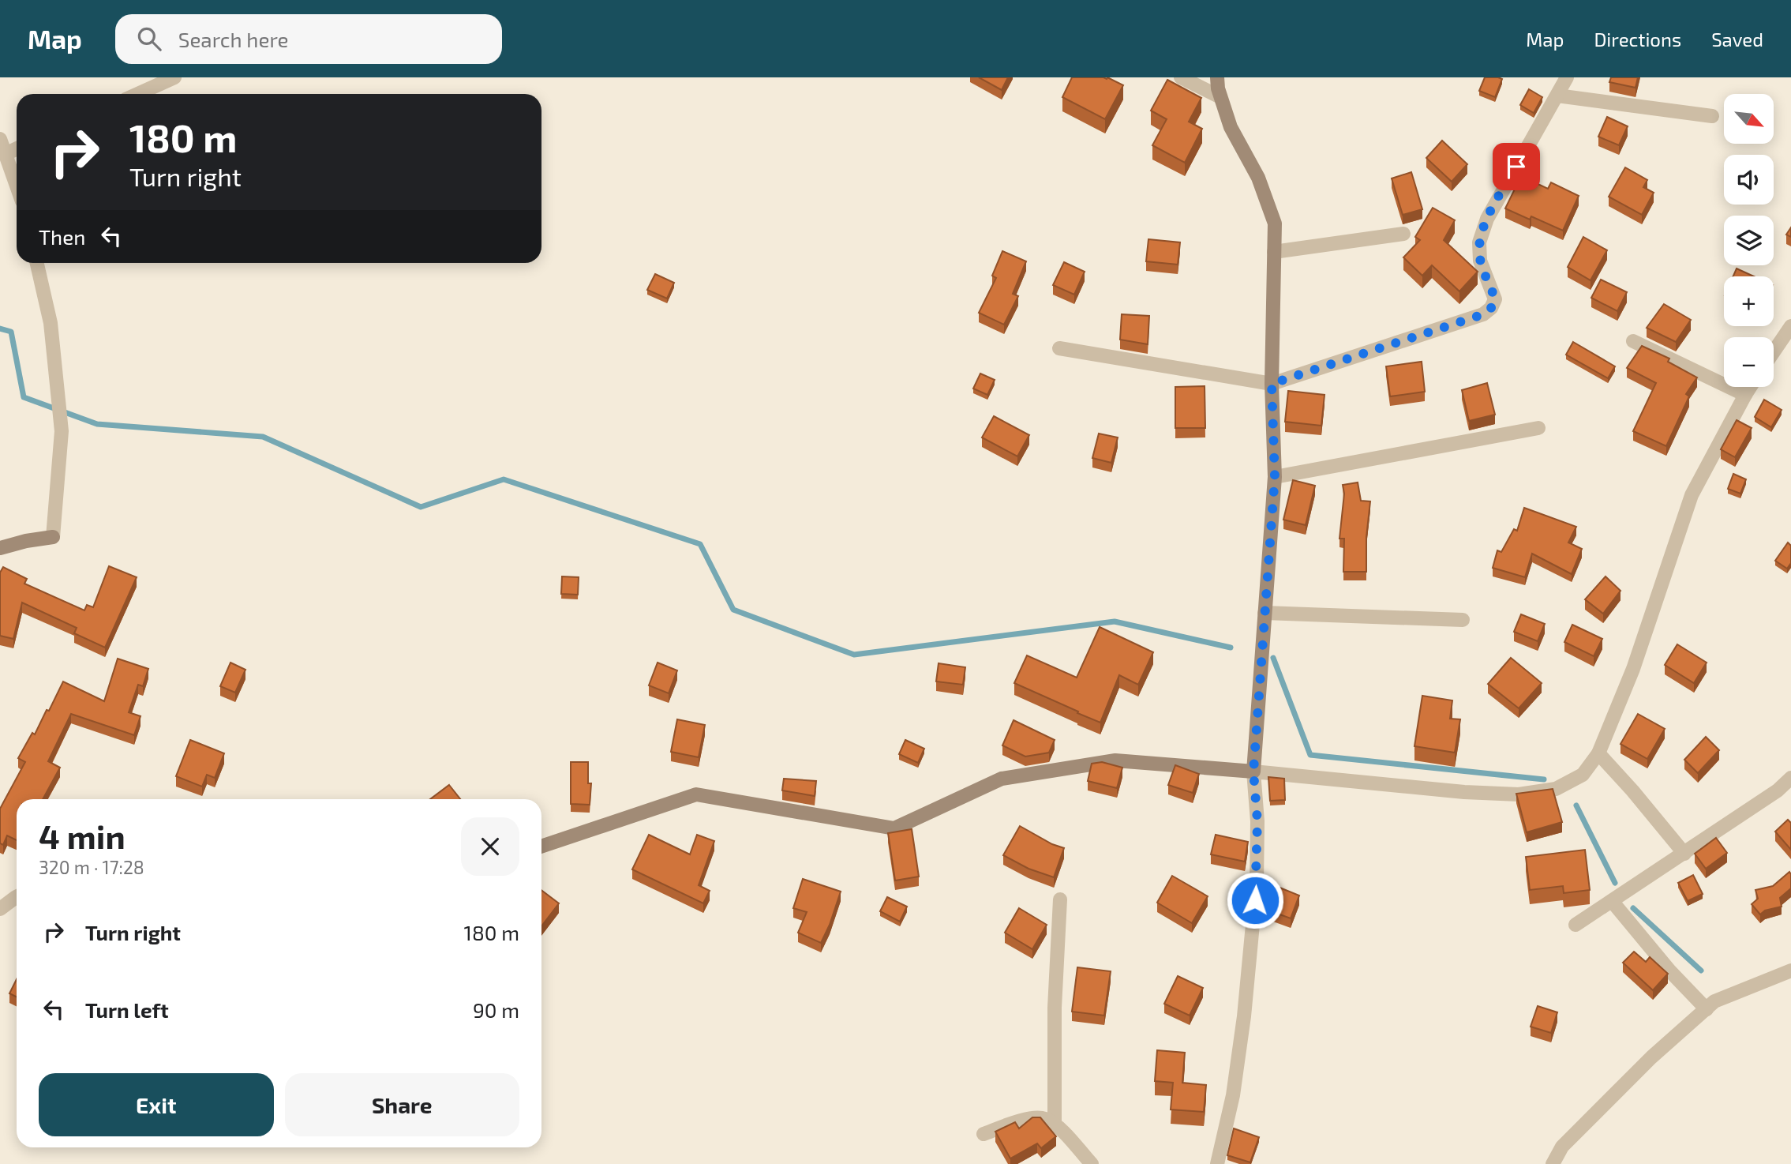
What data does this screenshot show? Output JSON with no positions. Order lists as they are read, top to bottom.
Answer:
{
  "north": "bottom right",
  "page": {
    "header": "Map",
    "search": "Search here",
    "nav": ["Map", "Directions", "Saved"],
    "map_buttons": ["+", "−"],
    "turn": ["180 m", "Turn right"],
    "then": "Then",
    "heading": ["4 min", "320 m · 17:28"],
    "list": [
      {
        "name": "Turn right",
        "value": "180 m"
      },
      {
        "name": "Turn left",
        "value": "90 m"
      }
    ],
    "buttons": ["Exit", "Share"]
  }
}
